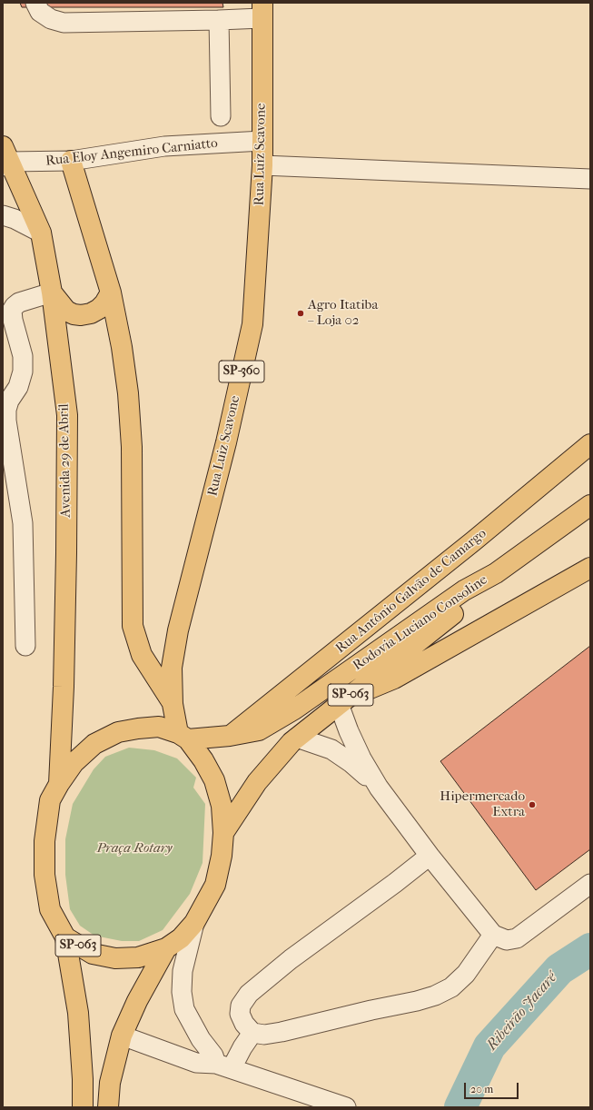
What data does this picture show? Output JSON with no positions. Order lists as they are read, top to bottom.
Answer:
{
  "streets": {
    "main road": [
      "Rua Luiz Scavone",
      "SP-360",
      "Avenida 29 de Abril",
      "Rua Antônio Galvão de Camargo",
      "Rodovia Luciano Consoline",
      "SP-063"
    ],
    "street": ["Rua Eloy Angemiro Carniatto"]
  },
  "crossings": [
    ["Rua Eloy Angemiro Carniatto", "Rua Luiz Scavone"],
    ["Rua Eloy Angemiro Carniatto", "Avenida 29 de Abril"],
    ["Rua Luiz Scavone", "Rodovia Luciano Consoline"],
    ["Rua Luiz Scavone", "SP-063"],
    ["Avenida 29 de Abril", "SP-063"],
    ["Rua Antônio Galvão de Camargo", "Rodovia Luciano Consoline"],
    ["Rodovia Luciano Consoline", "SP-063"]
  ],
  "water": ["Ribeirão Jacaré"],
  "parks": ["Praça Rotary"],
  "places": ["Agro Itatiba – Loja 02", "Hipermercado Extra"],
  "scale_bar": "20 m"
}
